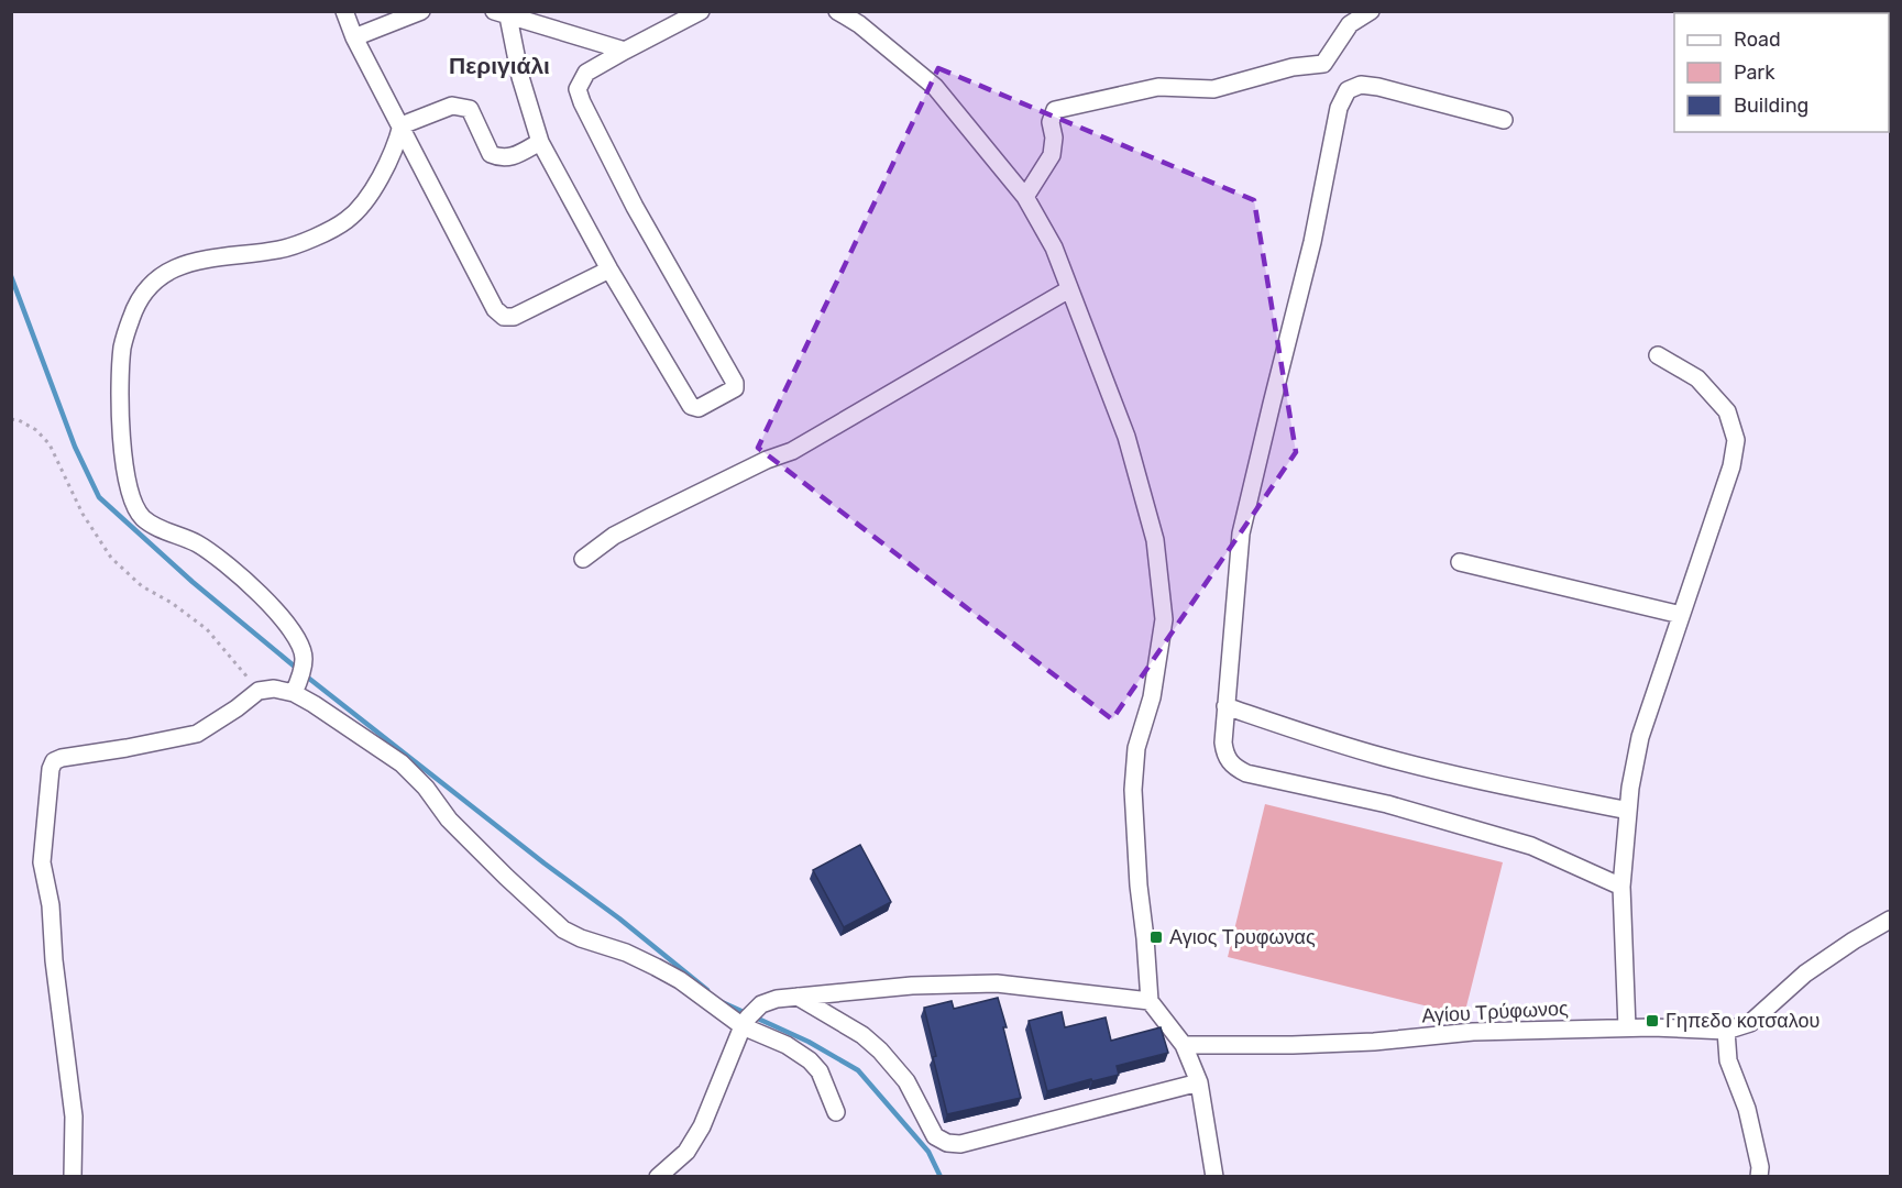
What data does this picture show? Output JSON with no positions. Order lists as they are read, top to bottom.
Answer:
{
  "streets": {
    "street": ["Αγίου Τρύφωνος"]
  },
  "districts": ["Περιγιάλι"],
  "places": {
    "transit": ["Αγιος Τρυφωνας", "Γηπεδο κοτσαλου"]
  },
  "legend": ["Road", "Park", "Building"]
}
